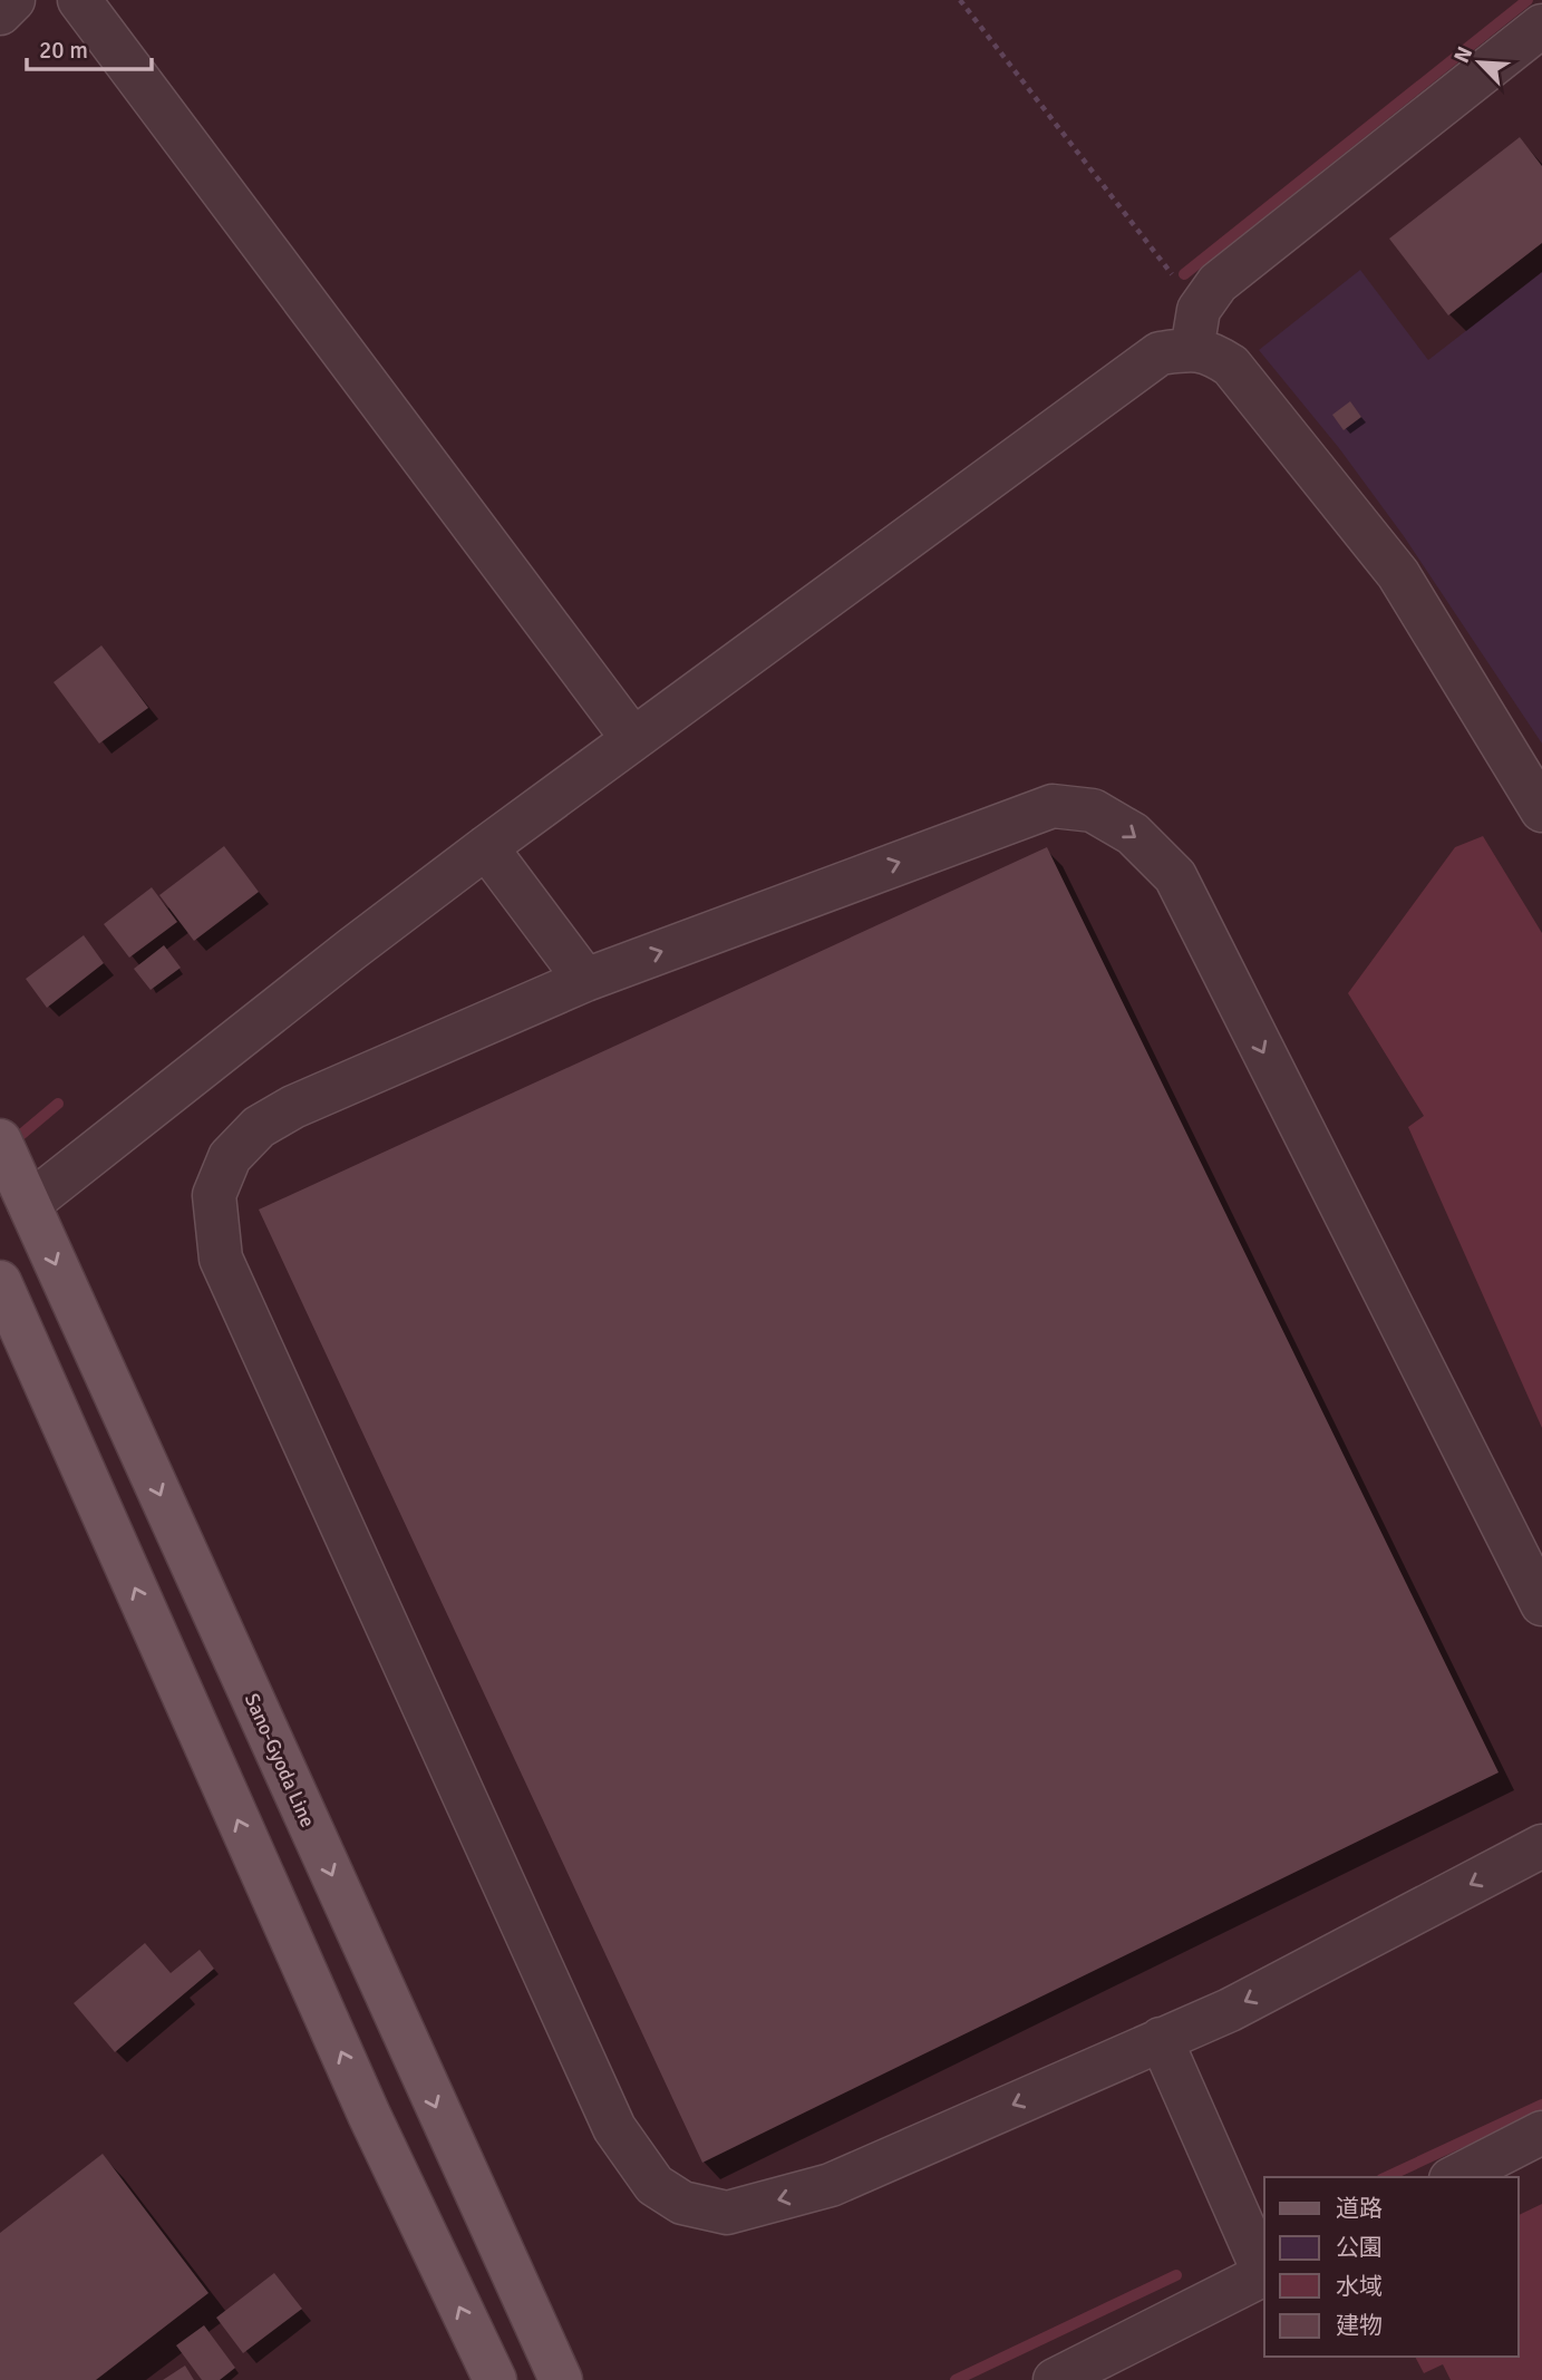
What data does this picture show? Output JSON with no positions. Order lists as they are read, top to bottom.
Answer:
{
  "streets": {
    "main road": ["Sano-Gyoda Line"]
  },
  "legend": [
    "道路",
    "公園",
    "水域",
    "建物"
  ],
  "scale_bar": "20 m",
  "north": "top left"
}
